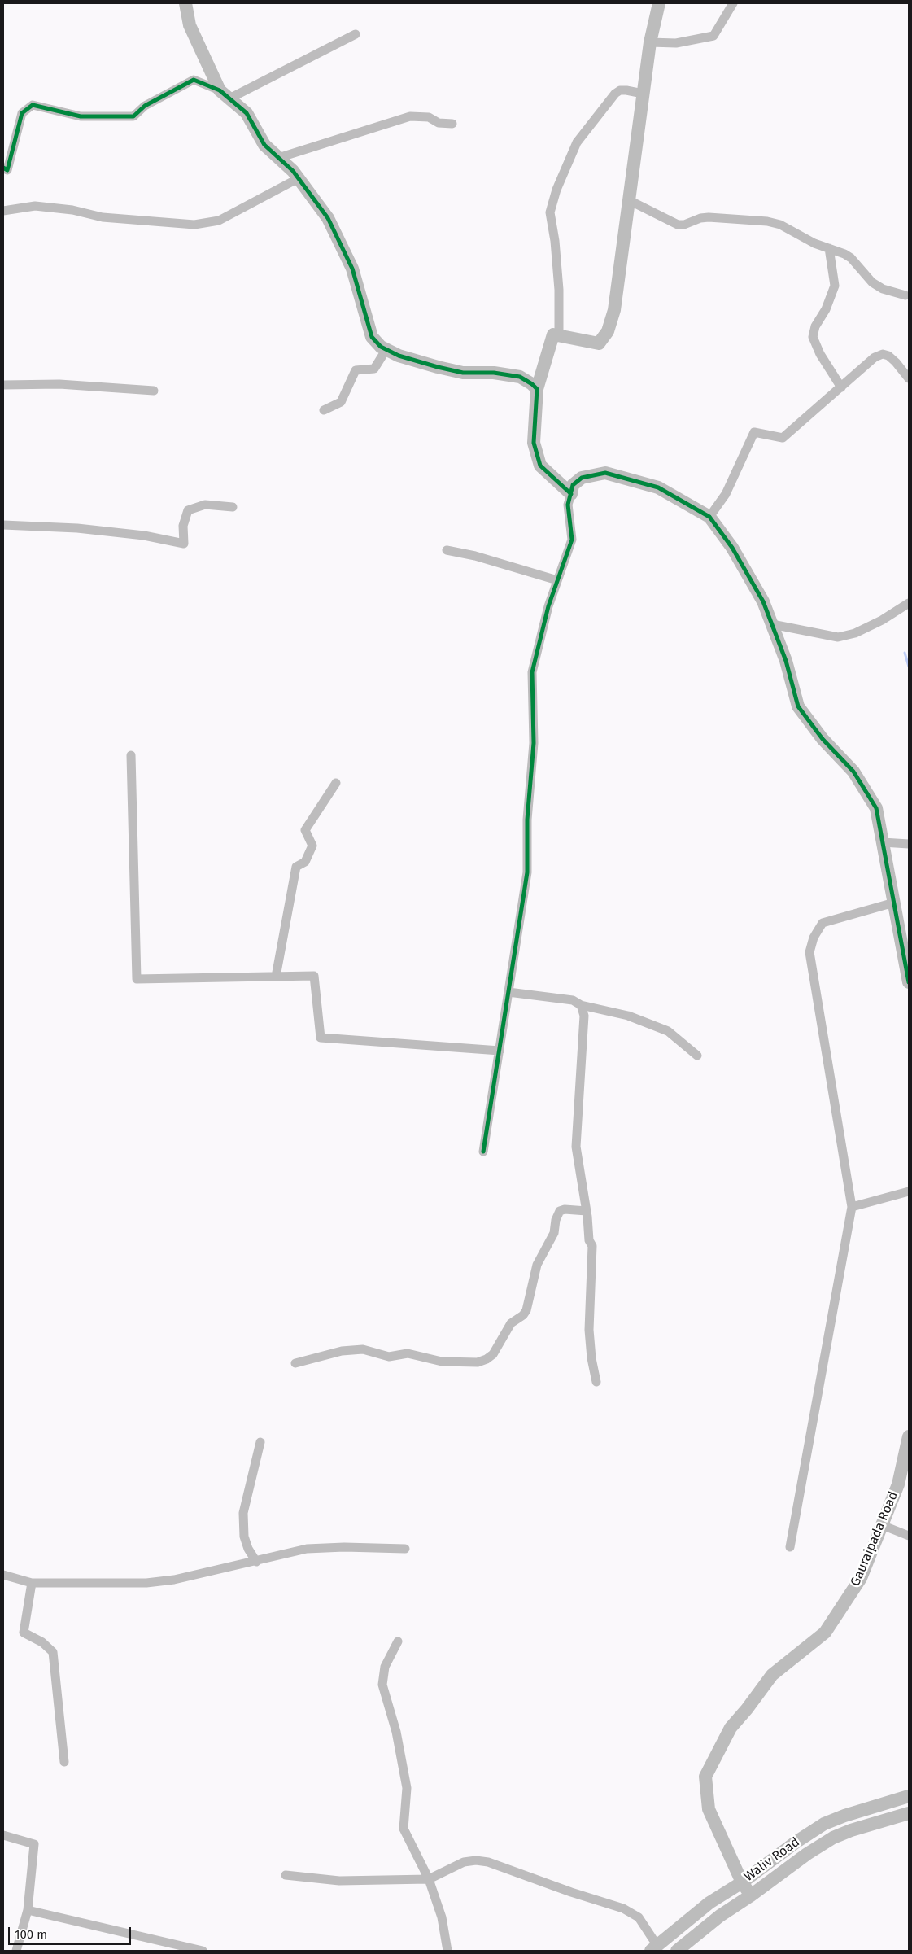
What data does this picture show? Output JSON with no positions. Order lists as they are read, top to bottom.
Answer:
{
  "streets": {
    "street": ["Gauraipada Road", "Waliv Road"]
  },
  "crossings": [
    ["Gauraipada Road", "Waliv Road"]
  ],
  "scale_bar": "100 m"
}
